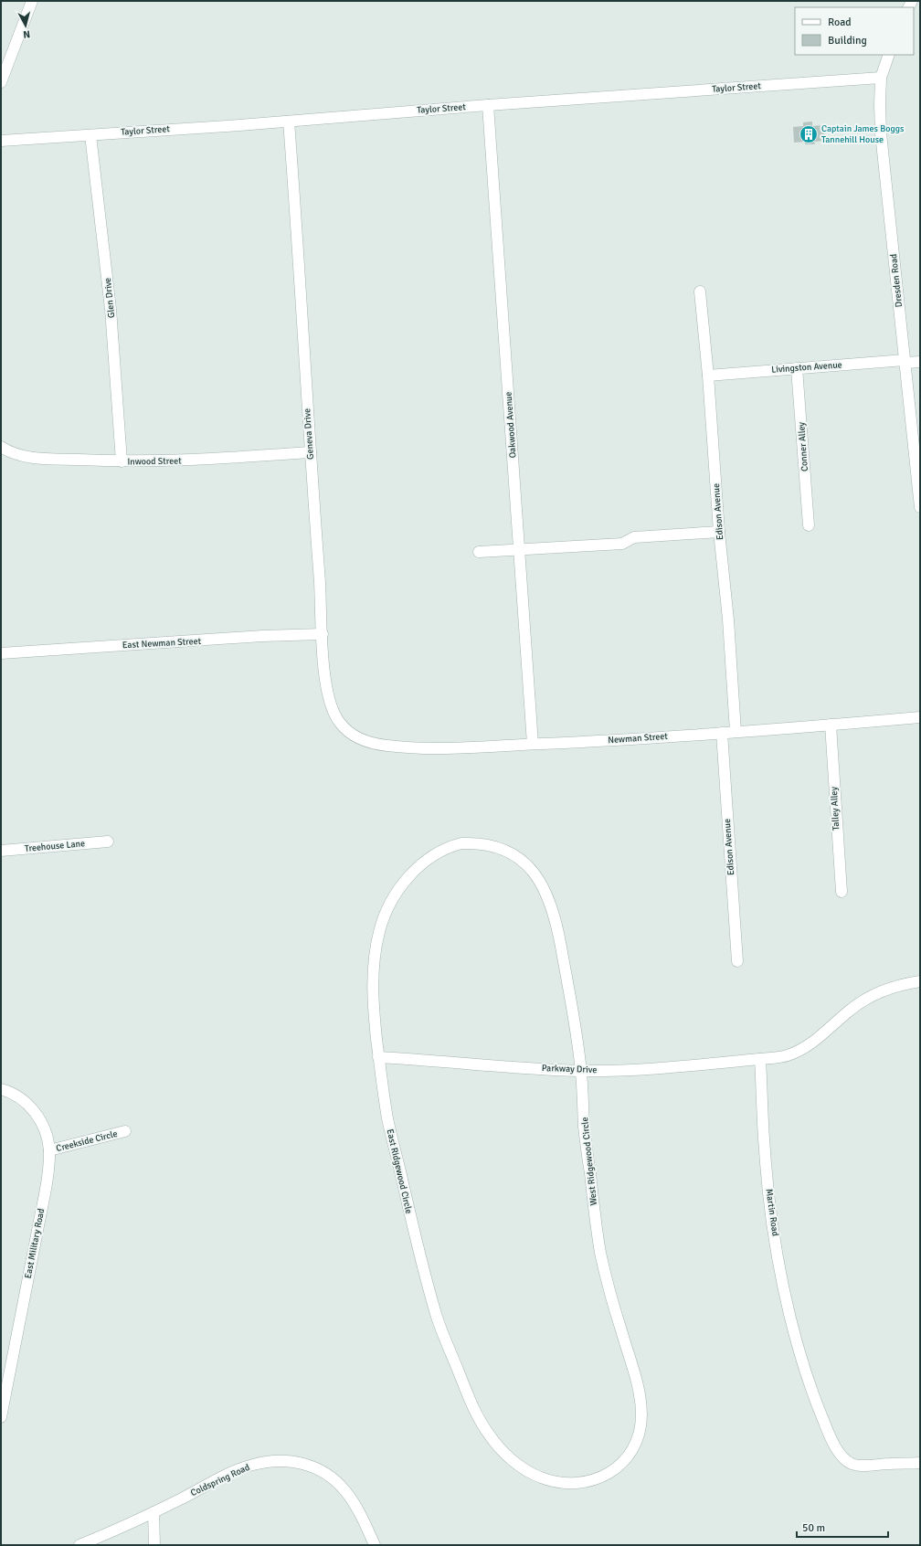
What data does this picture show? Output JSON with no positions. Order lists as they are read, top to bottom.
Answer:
{
  "streets": {
    "street": [
      "Taylor Street",
      "Dresden Road",
      "Glen Drive",
      "Livingston Avenue",
      "Oakwood Avenue",
      "Geneva Drive",
      "Conner Alley",
      "Inwood Street",
      "Edison Avenue",
      "East Newman Street",
      "Newman Street",
      "Talley Alley",
      "Treehouse Lane",
      "Parkway Drive",
      "Creekside Circle",
      "West Ridgewood Circle",
      "East Ridgewood Circle",
      "Martin Road",
      "East Military Road",
      "Coldspring Road"
    ]
  },
  "crossings": [
    ["Taylor Street", "Dresden Road"],
    ["Taylor Street", "Glen Drive"],
    ["Taylor Street", "Oakwood Avenue"],
    ["Taylor Street", "Geneva Drive"],
    ["Dresden Road", "Livingston Avenue"],
    ["Glen Drive", "Inwood Street"],
    ["Livingston Avenue", "Conner Alley"],
    ["Livingston Avenue", "Edison Avenue"],
    ["Oakwood Avenue", "Newman Street"],
    ["Geneva Drive", "Inwood Street"],
    ["Geneva Drive", "East Newman Street"],
    ["Geneva Drive", "Newman Street"],
    ["Edison Avenue", "Newman Street"],
    ["Newman Street", "Talley Alley"],
    ["Parkway Drive", "West Ridgewood Circle"],
    ["Parkway Drive", "East Ridgewood Circle"],
    ["Parkway Drive", "Martin Road"],
    ["Creekside Circle", "East Military Road"],
    ["West Ridgewood Circle", "East Ridgewood Circle"]
  ],
  "places": {
    "building": ["Captain James Boggs Tannehill House"]
  },
  "legend": ["Road", "Building"],
  "scale_bar": "50 m",
  "north": "bottom"
}
